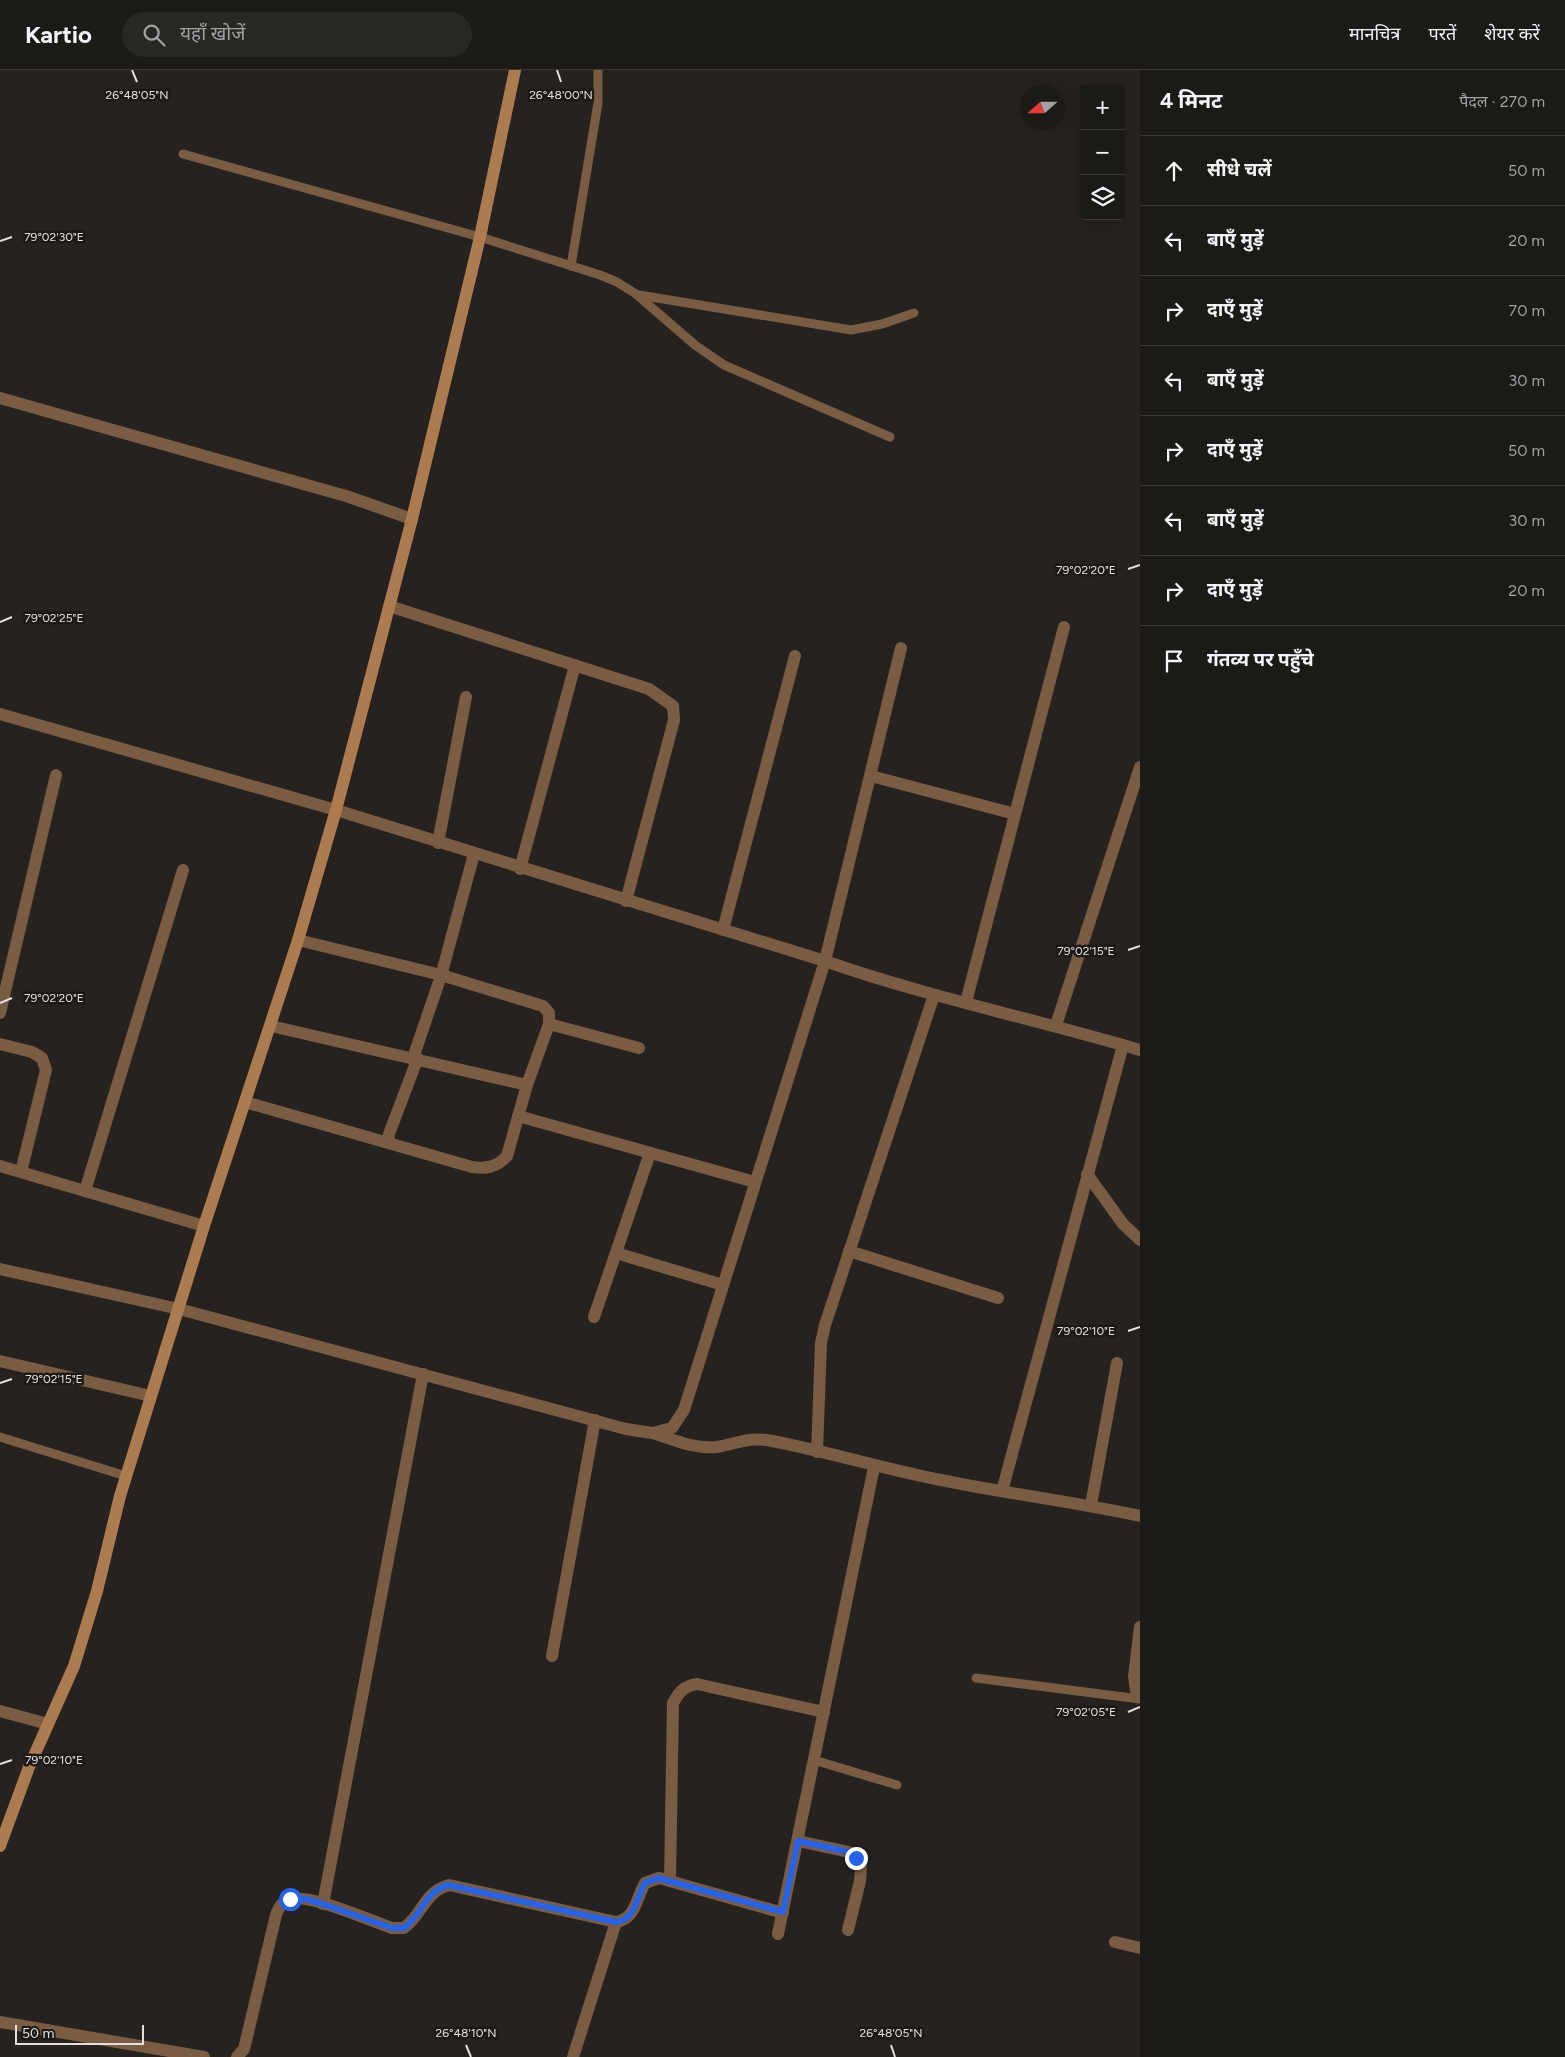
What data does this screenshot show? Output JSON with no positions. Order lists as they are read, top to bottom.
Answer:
{
  "scale_bar": "50 m",
  "north": "left",
  "page": {
    "header": "Kartio",
    "search": "यहाँ खोजें",
    "nav": ["मानचित्र", "परतें", "शेयर करें"],
    "heading": ["4 मिनट", "पैदल · 270 m"],
    "map_buttons": ["+", "−"],
    "list": [
      ["सीधे चलें", "50 m"],
      ["बाएँ मुड़ें", "20 m"],
      ["दाएँ मुड़ें", "70 m"],
      ["बाएँ मुड़ें", "30 m"],
      ["दाएँ मुड़ें", "50 m"],
      ["बाएँ मुड़ें", "30 m"],
      ["दाएँ मुड़ें", "20 m"],
      "गंतव्य पर पहुँचे"
    ],
    "scale": "50 m"
  },
  "coordinates": [
    "26°48'05\"N",
    "26°48'00\"N",
    "79°02'30\"E",
    "79°02'20\"E",
    "79°02'25\"E",
    "79°02'15\"E",
    "79°02'10\"E",
    "79°02'05\"E",
    "26°48'10\"N"
  ]
}
